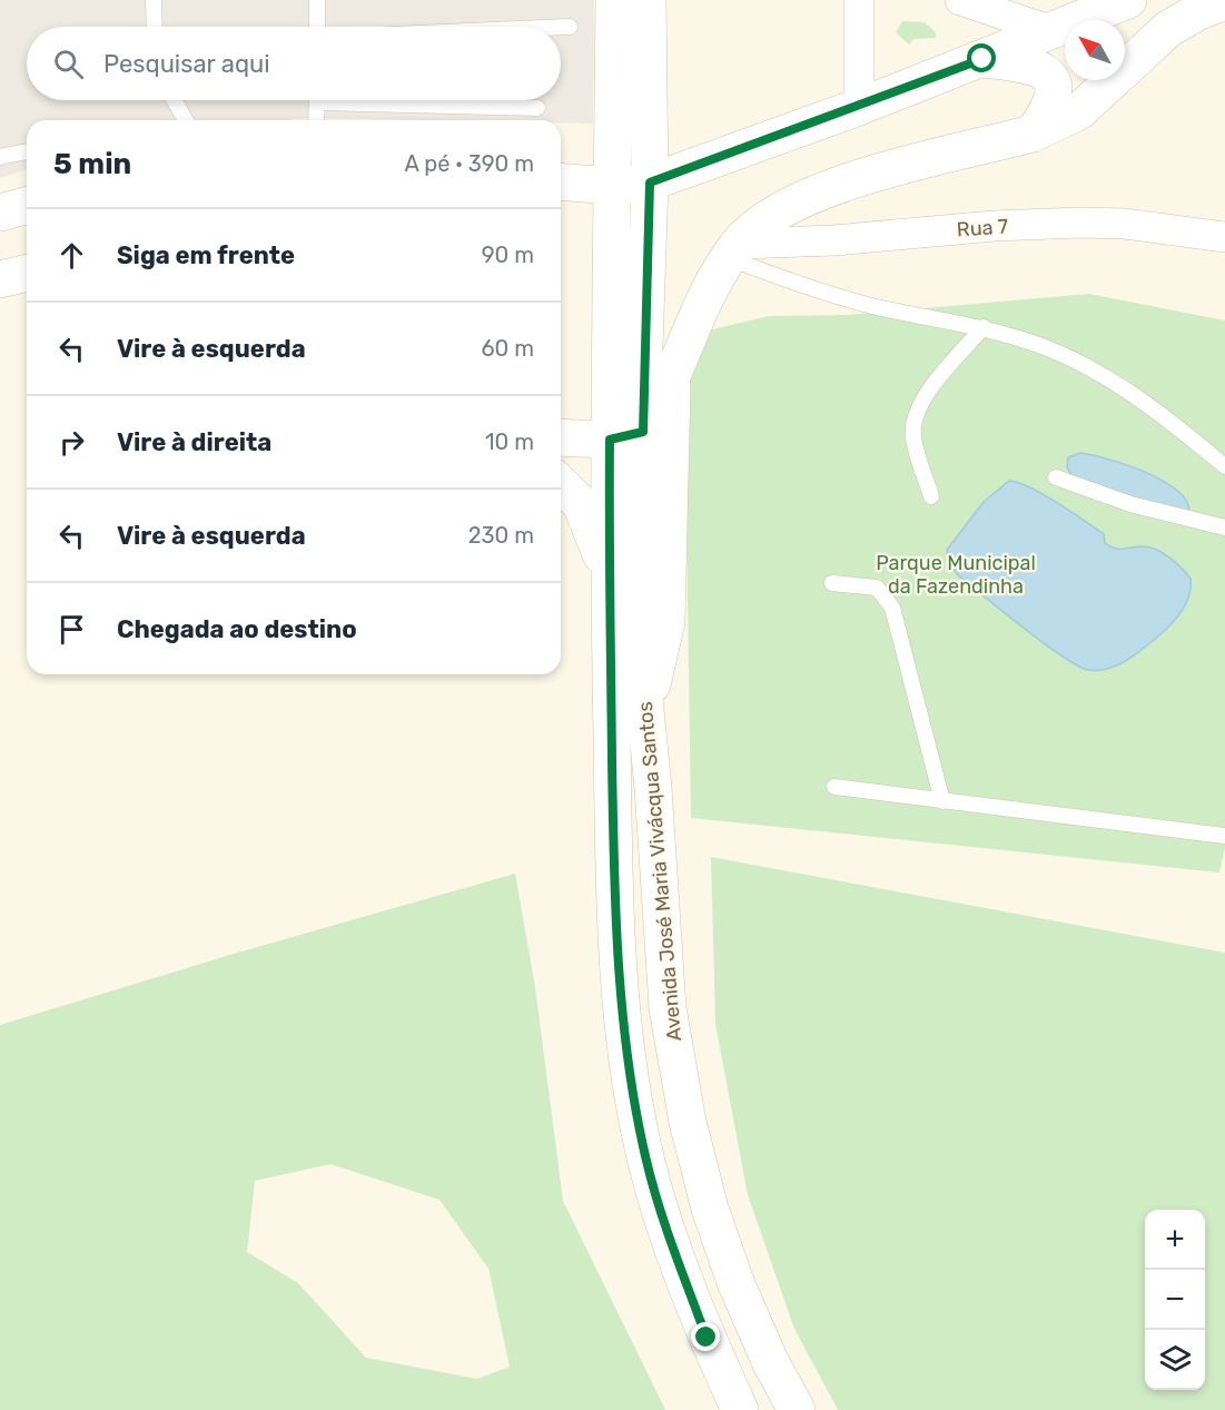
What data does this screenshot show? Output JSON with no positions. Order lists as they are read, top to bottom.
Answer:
{
  "streets": {
    "main road": ["Avenida José Maria Vivácqua Santos"],
    "street": ["Rua 7"]
  },
  "parks": ["Parque Municipal da Fazendinha"],
  "north": "top left",
  "page": {
    "search": "Pesquisar aqui",
    "heading": ["5 min", "A pé · 390 m"],
    "list": [
      ["Siga em frente", "90 m"],
      ["Vire à esquerda", "60 m"],
      ["Vire à direita", "10 m"],
      ["Vire à esquerda", "230 m"],
      "Chegada ao destino"
    ],
    "map_buttons": ["+", "−"]
  }
}
